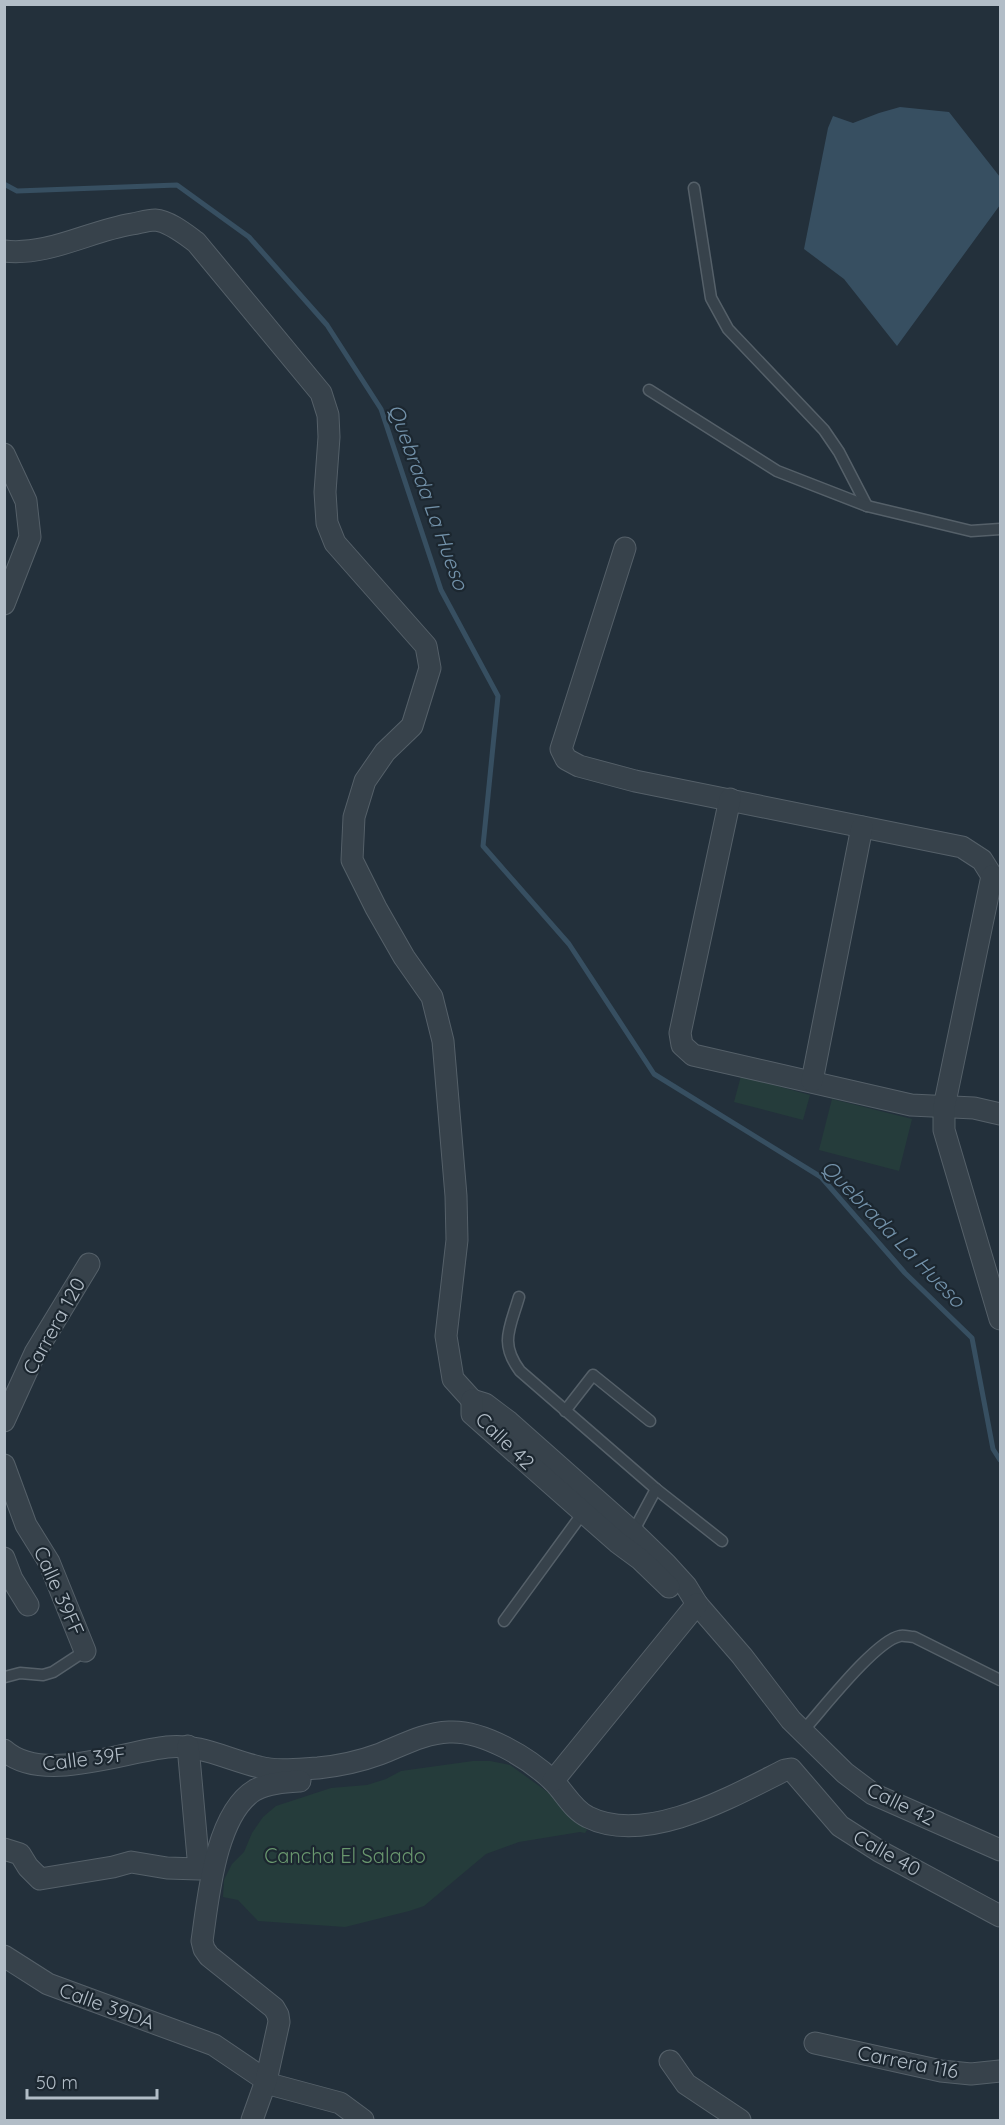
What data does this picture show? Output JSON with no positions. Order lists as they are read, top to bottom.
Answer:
{
  "streets": {
    "street": [
      "Carrera 120",
      "Calle 42",
      "Calle 39FF",
      "Calle 39F",
      "Calle 40",
      "Calle 39DA",
      "Carrera 116"
    ]
  },
  "water": ["Quebrada La Hueso"],
  "parks": ["Cancha El Salado"],
  "scale_bar": "50 m"
}
